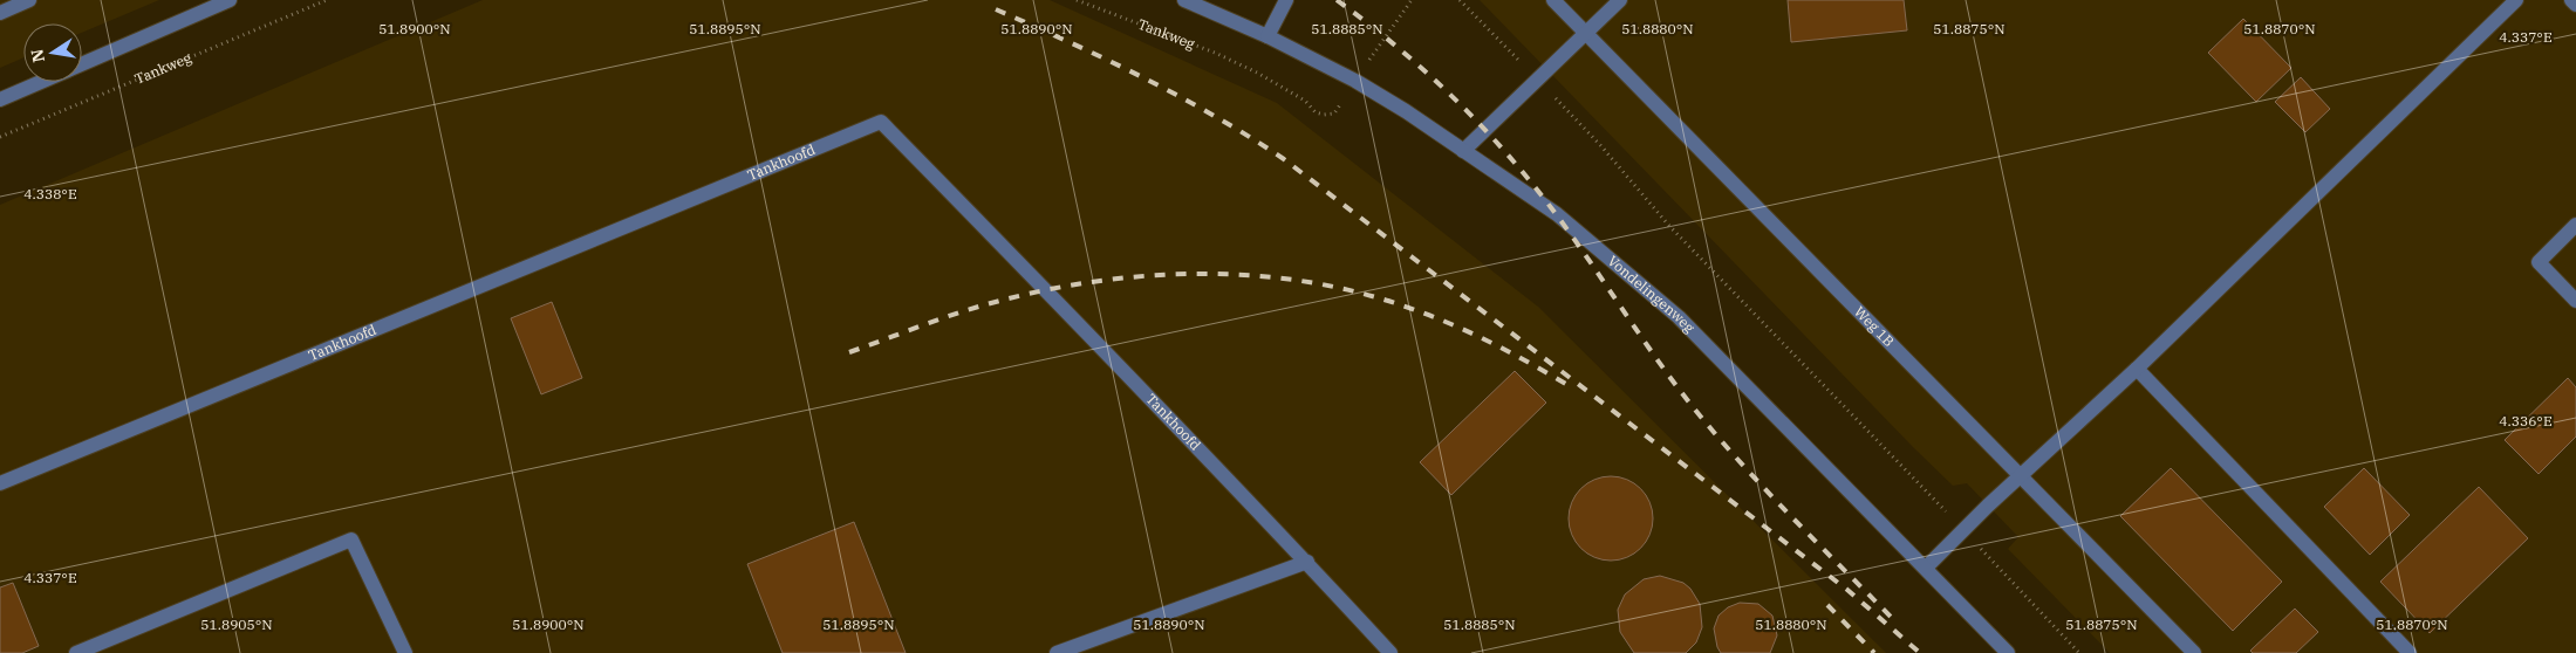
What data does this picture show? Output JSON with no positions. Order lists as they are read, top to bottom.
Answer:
{
  "streets": {
    "street": ["Tankhoofd", "Vondelingenweg", "Weg 1B"],
    "path": ["Tankweg"]
  },
  "north": "left",
  "coordinates": [
    "51.8900°N",
    "51.8895°N",
    "51.8890°N",
    "51.8885°N",
    "51.8880°N",
    "51.8875°N",
    "51.8870°N",
    "4.337°E",
    "4.338°E",
    "4.336°E",
    "51.8905°N"
  ]
}
